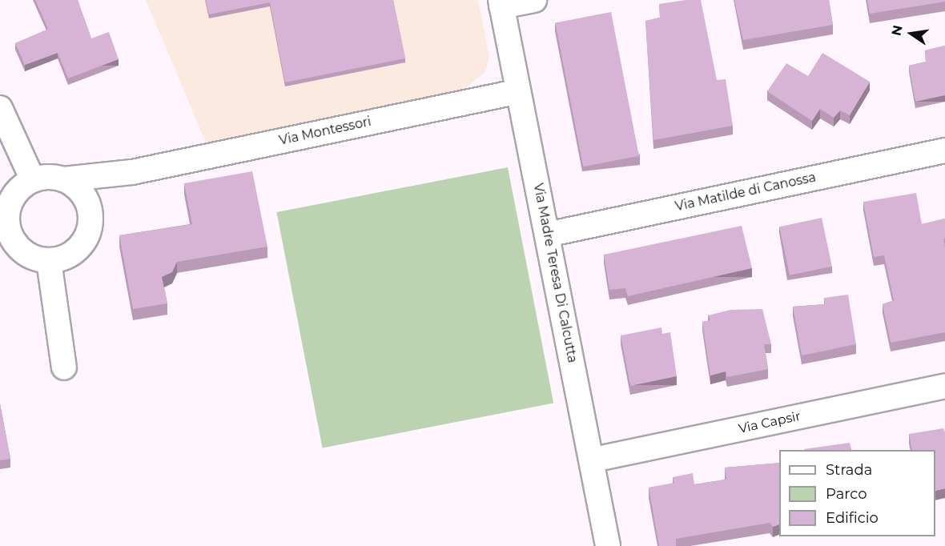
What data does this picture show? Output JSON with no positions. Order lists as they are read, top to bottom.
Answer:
{
  "streets": {
    "street": [
      "Via Montessori",
      "Via Matilde di Canossa",
      "Via Madre Teresa Di Calcutta",
      "Via Capsir"
    ]
  },
  "crossings": [
    ["Via Montessori", "Via Madre Teresa Di Calcutta"],
    ["Via Matilde di Canossa", "Via Madre Teresa Di Calcutta"],
    ["Via Madre Teresa Di Calcutta", "Via Capsir"]
  ],
  "legend": ["Strada", "Parco", "Edificio"],
  "north": "left"
}
